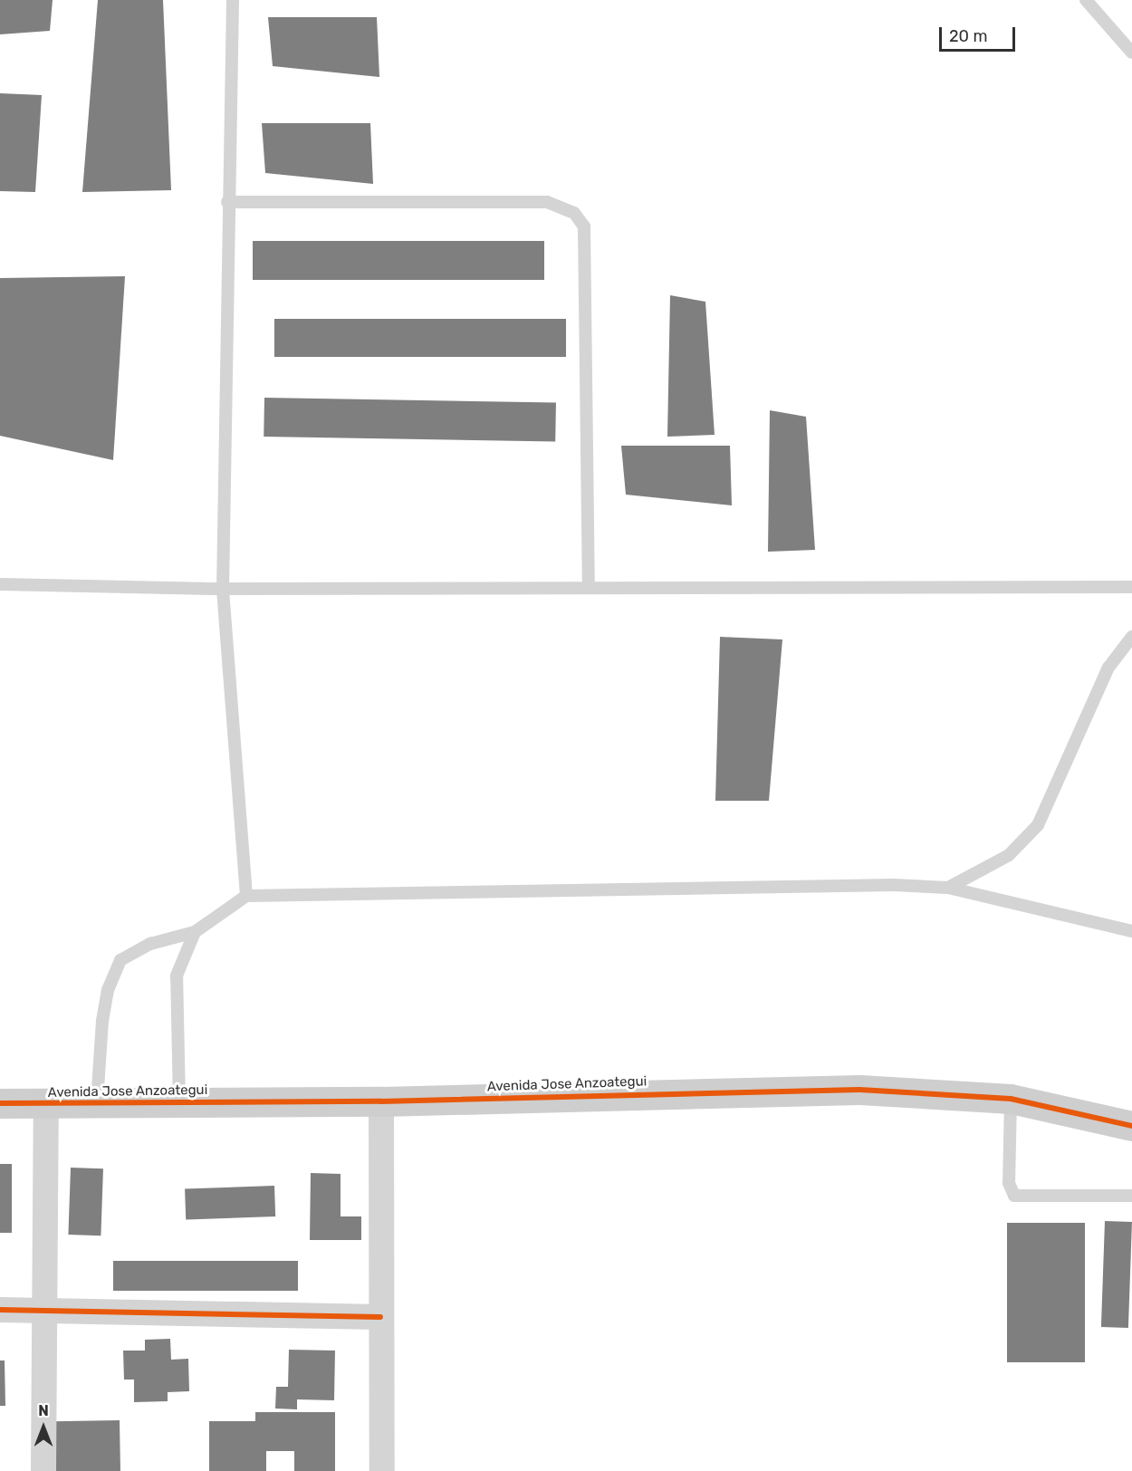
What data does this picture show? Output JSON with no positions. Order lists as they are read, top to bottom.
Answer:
{
  "streets": {
    "street": ["Avenida Jose Anzoategui"]
  },
  "scale_bar": "20 m",
  "north": "top"
}
